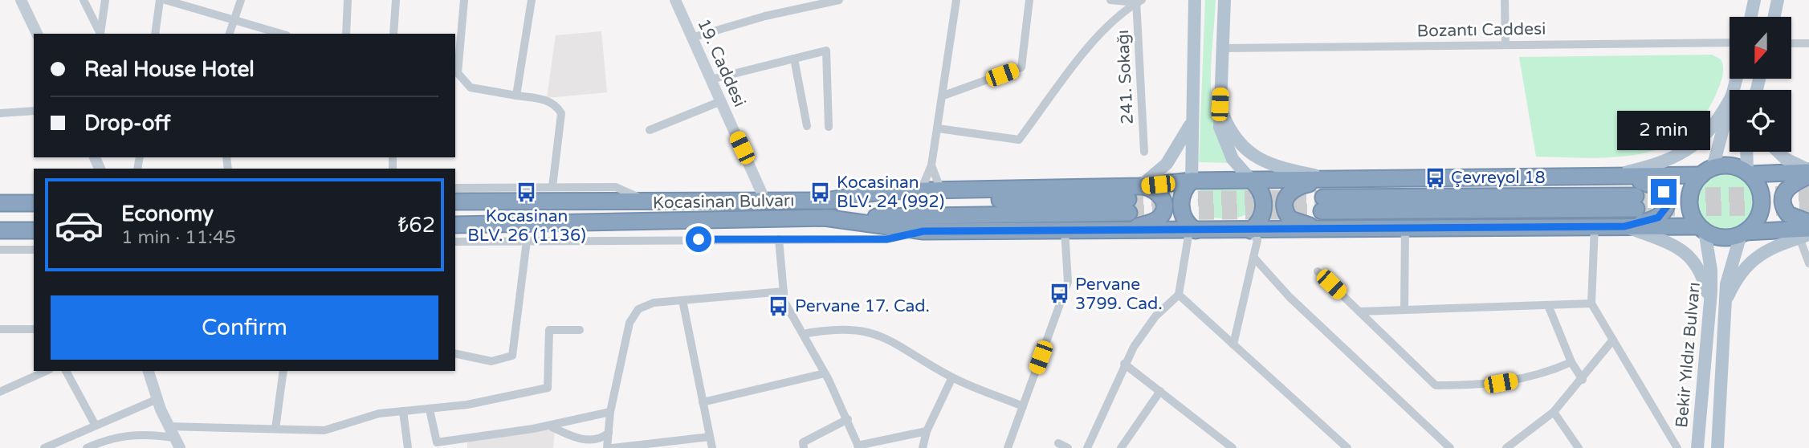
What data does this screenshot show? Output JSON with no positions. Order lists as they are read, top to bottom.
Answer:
{
  "streets": {
    "highway": ["Kocasinan Bulvarı"],
    "main road": ["Bekir Yıldız Bulvarı"],
    "street": ["Bozantı Caddesi", "19. Caddesi", "241. Sokağı"]
  },
  "crossings": [
    ["19. Caddesi", "Kocasinan Bulvarı"]
  ],
  "places": {
    "bus stop": [
      "Çevreyol 18",
      "Kocasinan BLV. 24 (992)",
      "Kocasinan BLV. 26 (1136)",
      "Pervane 3799. Cad.",
      "Pervane 17. Cad."
    ]
  },
  "north": "bottom",
  "page": {
    "banner": ["Real House Hotel", "Drop-off"],
    "bubble": "2 min",
    "list": [
      {
        "name": "Economy",
        "note": "1 min · 11:45",
        "value": "₺62"
      }
    ],
    "buttons": "Confirm"
  }
}
